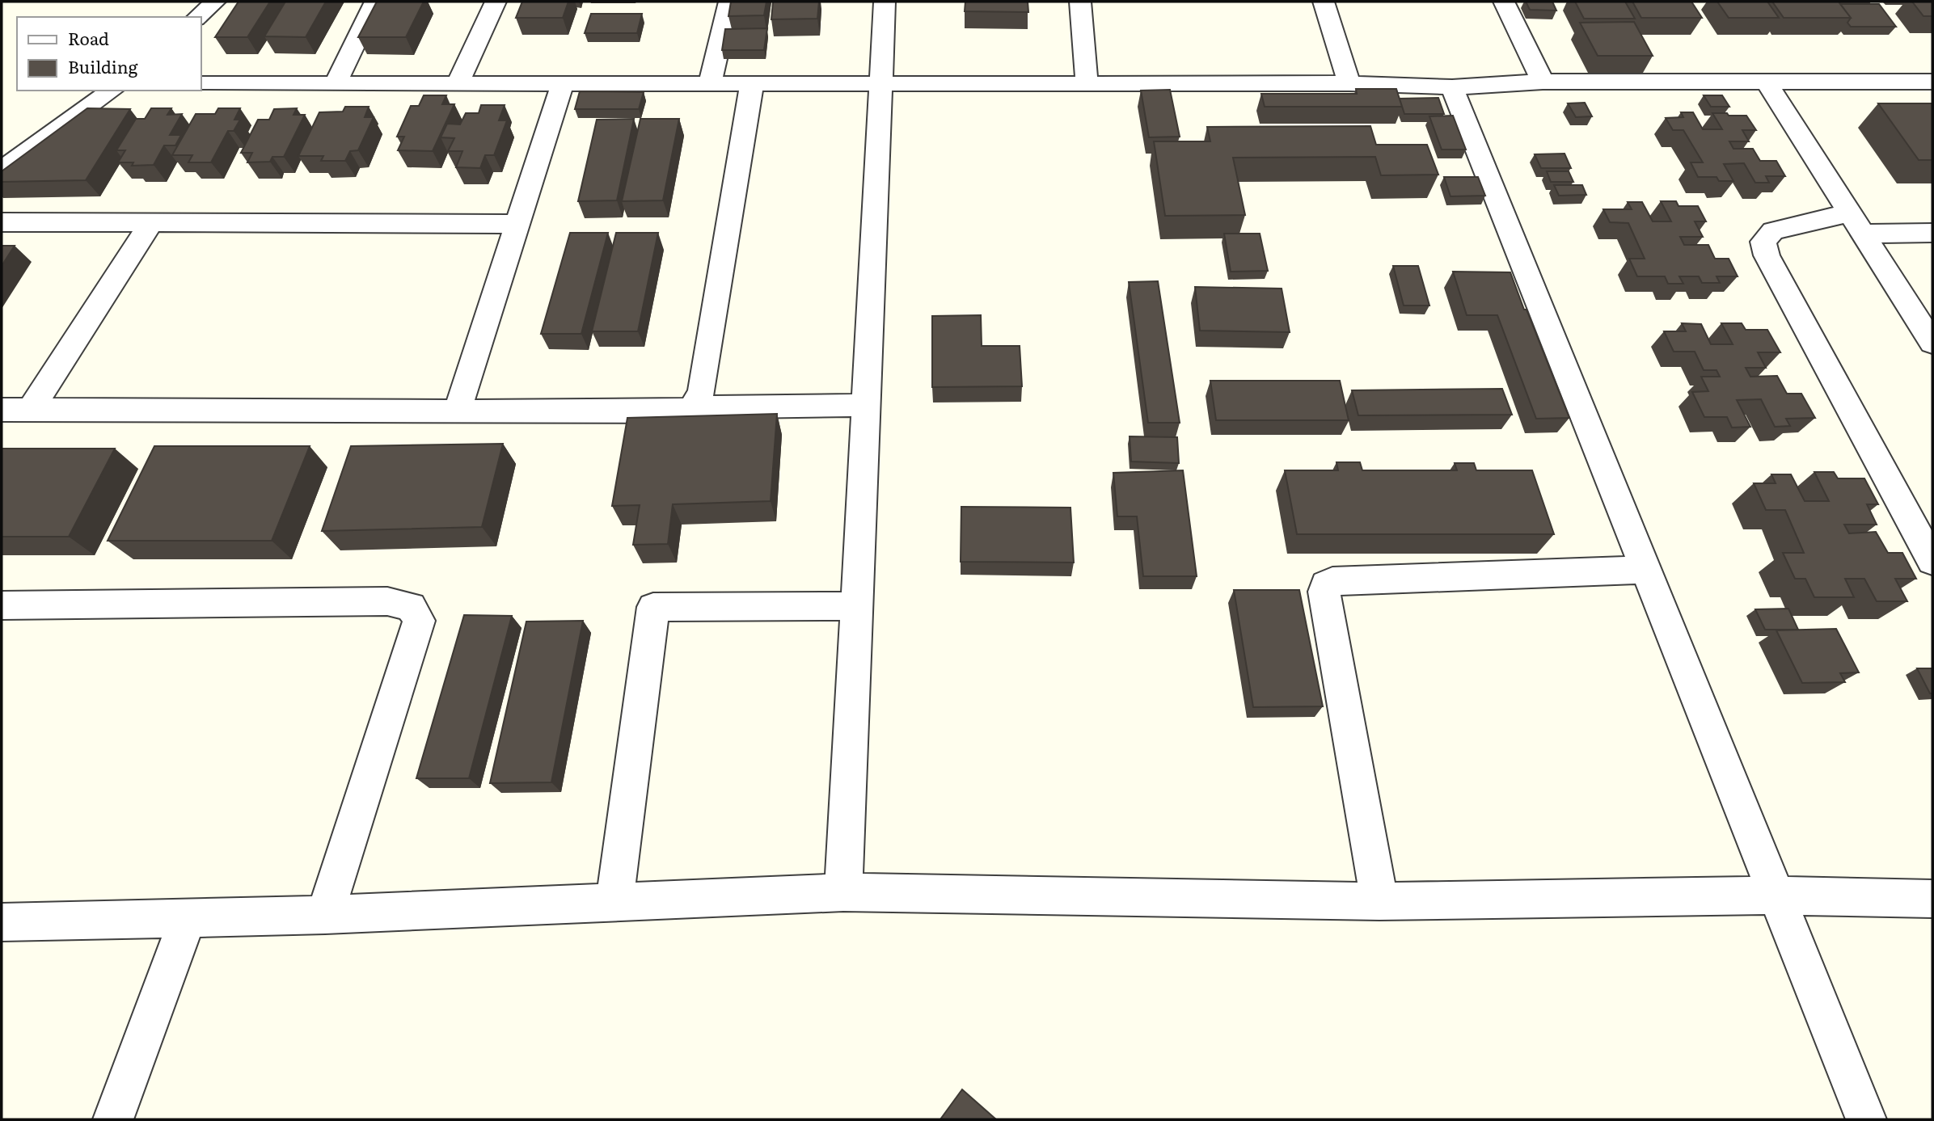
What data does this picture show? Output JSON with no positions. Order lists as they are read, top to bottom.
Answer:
{
  "legend": ["Road", "Building"]
}
